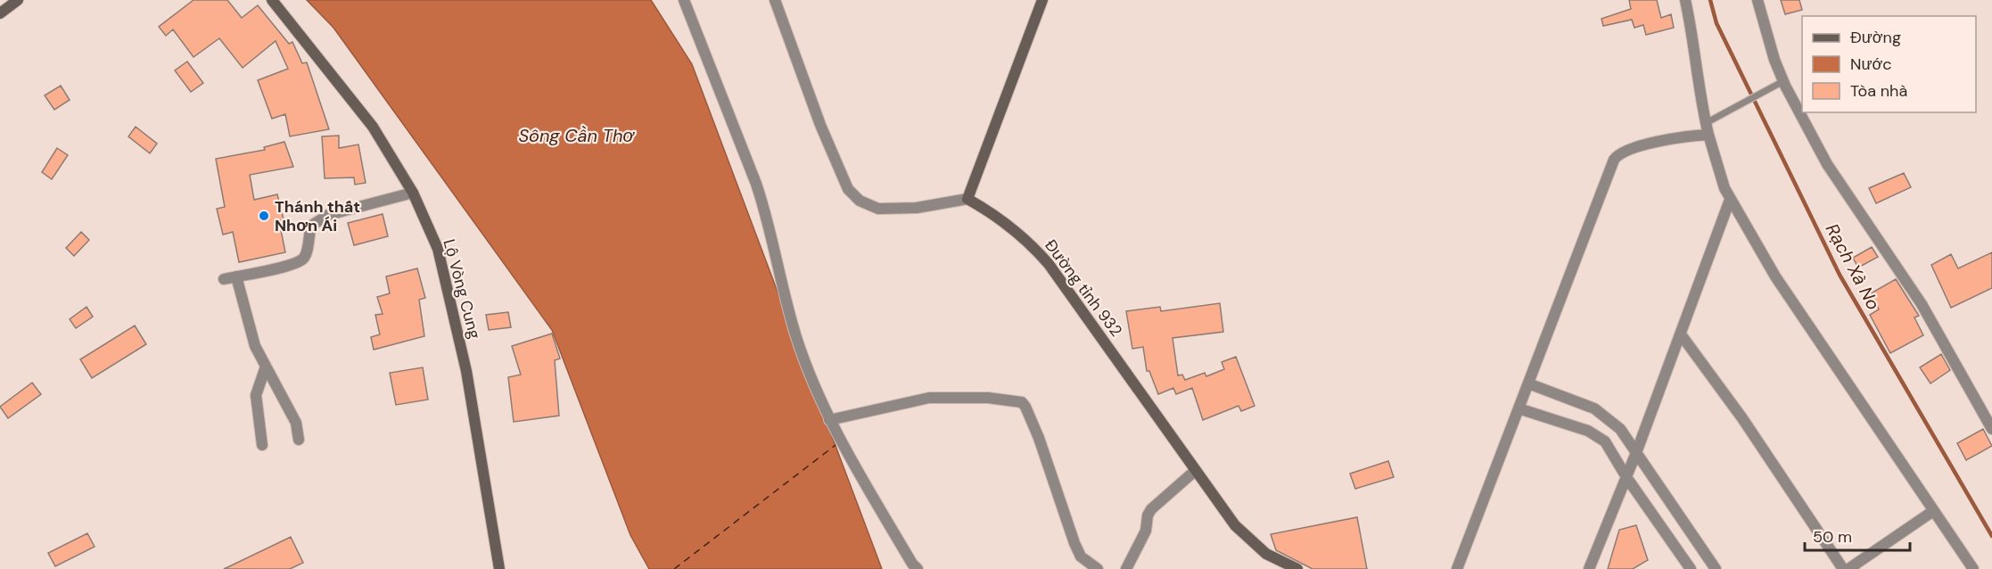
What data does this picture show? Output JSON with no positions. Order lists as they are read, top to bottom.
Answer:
{
  "streets": {
    "main road": ["Đường tỉnh 932", "Lộ Vòng Cung"]
  },
  "water": ["Sông Cần Thơ", "Rạch Xà No"],
  "places": ["Thánh thất Nhơn Ái"],
  "legend": ["Đường", "Nước", "Tòa nhà"],
  "scale_bar": "50 m"
}
